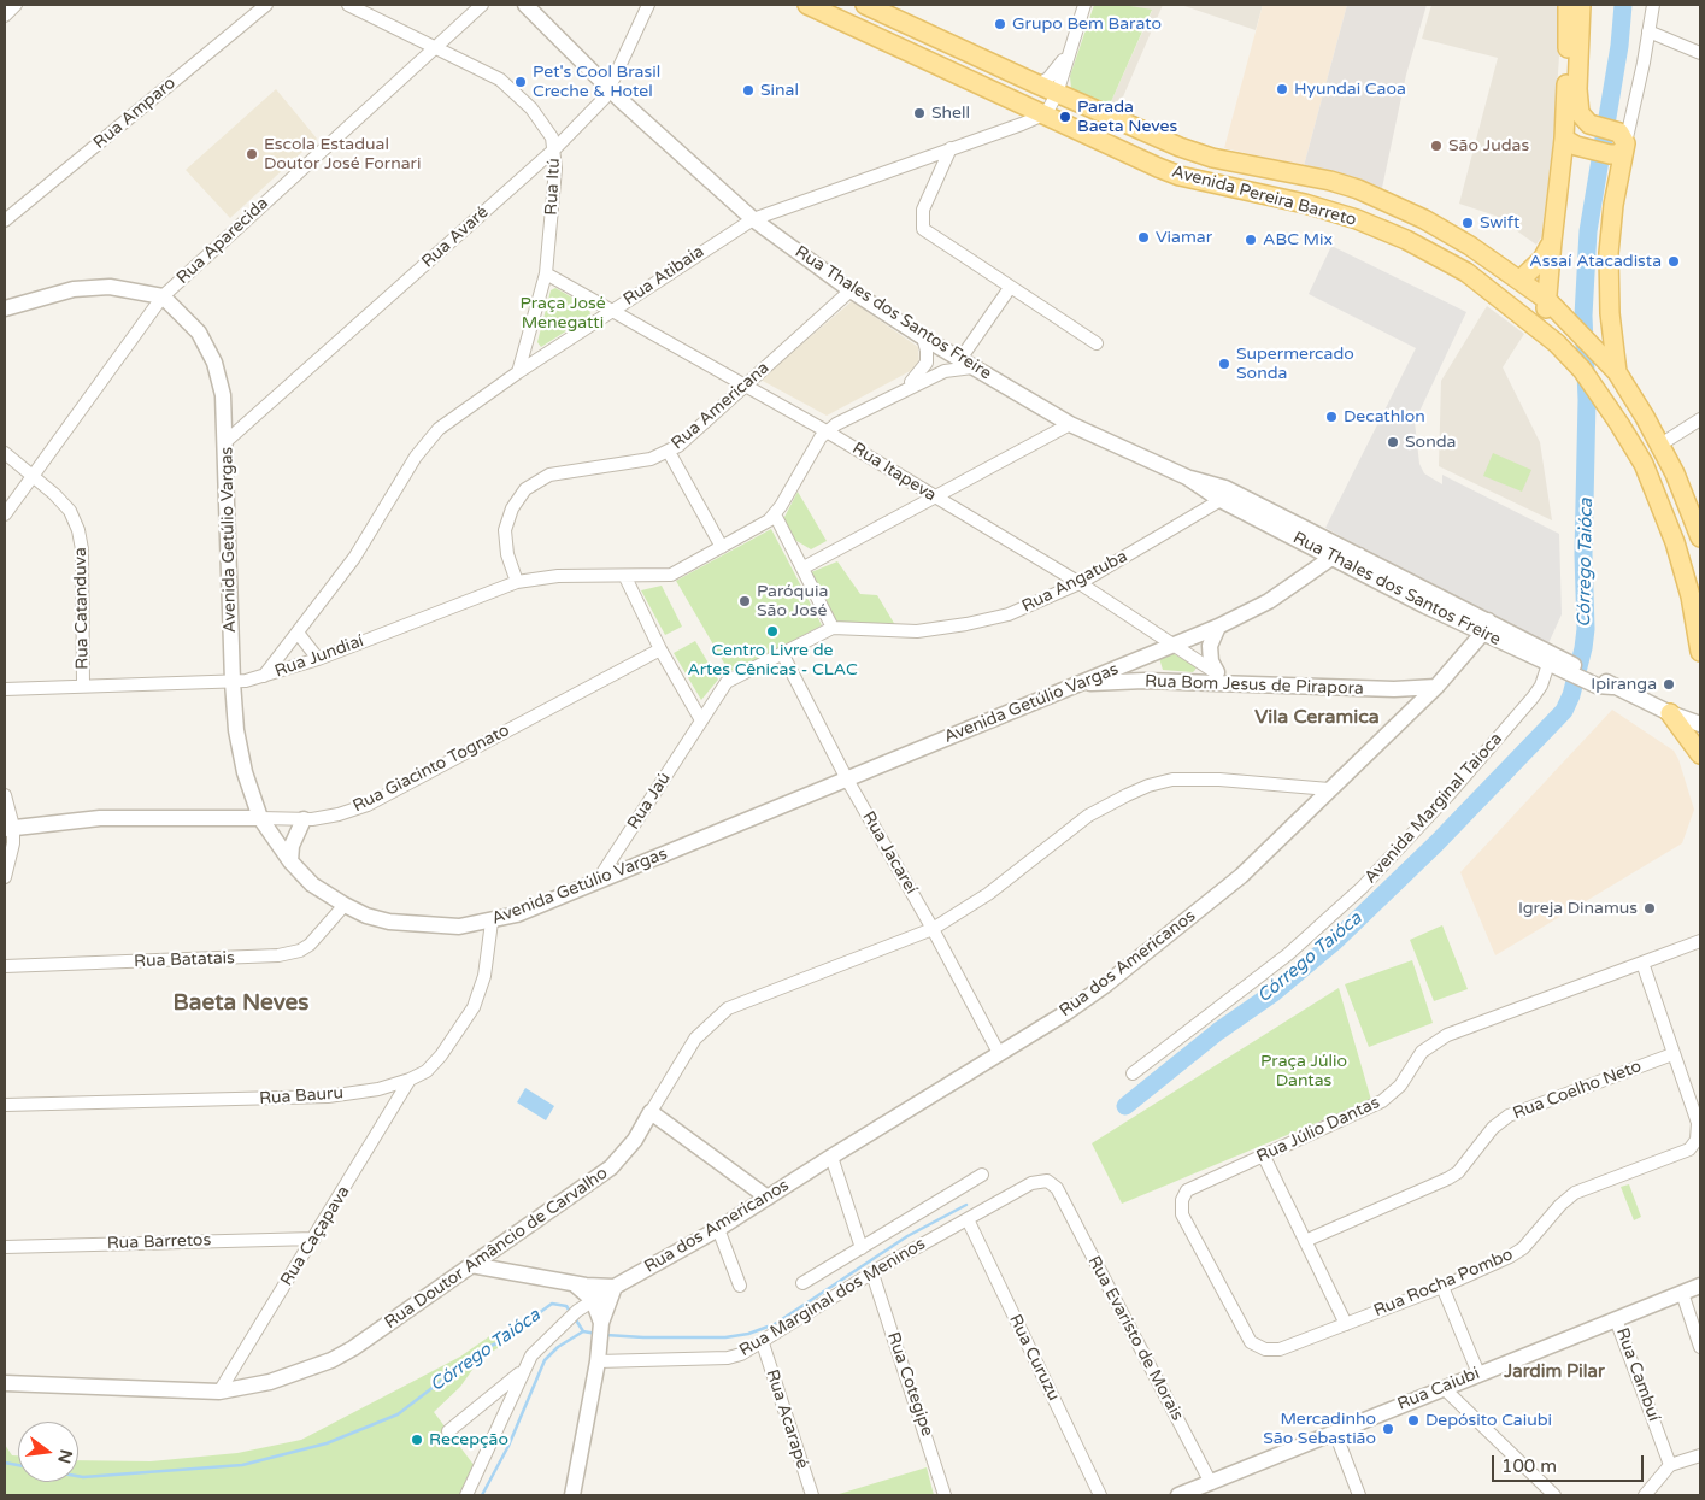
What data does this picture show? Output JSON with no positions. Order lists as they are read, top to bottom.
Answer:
{
  "streets": {
    "main road": ["Avenida Pereira Barreto"],
    "street": [
      "Rua Amparo",
      "Rua Itú",
      "Rua Avaré",
      "Rua Aparecida",
      "Rua Atibaia",
      "Rua Thales dos Santos Freire",
      "Rua Americana",
      "Rua Itapeva",
      "Avenida Getúlio Vargas",
      "Rua Angatuba",
      "Rua Catanduva",
      "Rua Jundiaí",
      "Rua Bom Jesus de Pirapora",
      "Rua Giacinto Tognato",
      "Rua Jaú",
      "Avenida Marginal Taioca",
      "Rua Jacareí",
      "Rua Batatais",
      "Rua dos Americanos",
      "Rua Coelho Neto",
      "Rua Bauru",
      "Rua Júlio Dantas",
      "Rua Caçapava",
      "Rua Barretos",
      "Rua Doutor Amâncio de Carvalho",
      "Rua Rocha Pombo",
      "Rua Marginal dos Meninos",
      "Rua Evaristo de Morais",
      "Rua Curuzu",
      "Rua Cambuí",
      "Rua Cotegipe",
      "Rua Caiubi",
      "Rua Acarapé"
    ]
  },
  "crossings": [
    ["Rua Itú", "Rua Avaré"],
    ["Rua Itú", "Rua Aparecida"],
    ["Rua Itú", "Rua Atibaia"],
    ["Rua Itú", "Rua Itapeva"],
    ["Avenida Pereira Barreto", "Rua Atibaia"],
    ["Rua Avaré", "Rua Thales dos Santos Freire"],
    ["Rua Avaré", "Avenida Getúlio Vargas"],
    ["Rua Aparecida", "Avenida Getúlio Vargas"],
    ["Rua Aparecida", "Rua Catanduva"],
    ["Rua Atibaia", "Rua Thales dos Santos Freire"],
    ["Rua Atibaia", "Rua Itapeva"],
    ["Rua Atibaia", "Rua Jundiaí"],
    ["Rua Thales dos Santos Freire", "Rua Americana"],
    ["Rua Thales dos Santos Freire", "Avenida Getúlio Vargas"],
    ["Rua Thales dos Santos Freire", "Rua Angatuba"],
    ["Rua Thales dos Santos Freire", "Avenida Marginal Taioca"],
    ["Rua Thales dos Santos Freire", "Rua dos Americanos"],
    ["Rua Americana", "Rua Itapeva"],
    ["Rua Americana", "Rua Jundiaí"],
    ["Rua Itapeva", "Avenida Getúlio Vargas"],
    ["Rua Itapeva", "Rua Angatuba"],
    ["Rua Itapeva", "Rua Bom Jesus de Pirapora"],
    ["Avenida Getúlio Vargas", "Rua Jundiaí"],
    ["Avenida Getúlio Vargas", "Rua Bom Jesus de Pirapora"],
    ["Avenida Getúlio Vargas", "Rua Giacinto Tognato"],
    ["Avenida Getúlio Vargas", "Rua Jaú"],
    ["Avenida Getúlio Vargas", "Rua Jacareí"],
    ["Avenida Getúlio Vargas", "Rua Batatais"],
    ["Avenida Getúlio Vargas", "Rua Bauru"],
    ["Rua Angatuba", "Rua Jaú"],
    ["Rua Catanduva", "Rua Jundiaí"],
    ["Rua Bom Jesus de Pirapora", "Rua dos Americanos"],
    ["Rua Jaú", "Rua Jacareí"],
    ["Rua Jacareí", "Rua dos Americanos"],
    ["Rua Jacareí", "Rua Doutor Amâncio de Carvalho"],
    ["Rua dos Americanos", "Rua Doutor Amâncio de Carvalho"],
    ["Rua Coelho Neto", "Rua Rocha Pombo"],
    ["Rua Bauru", "Rua Caçapava"],
    ["Rua Júlio Dantas", "Rua Rocha Pombo"],
    ["Rua Caçapava", "Rua Barretos"],
    ["Rua Caçapava", "Rua Doutor Amâncio de Carvalho"],
    ["Rua Marginal dos Meninos", "Rua Evaristo de Morais"],
    ["Rua Marginal dos Meninos", "Rua Curuzu"],
    ["Rua Marginal dos Meninos", "Rua Cotegipe"],
    ["Rua Marginal dos Meninos", "Rua Acarapé"],
    ["Rua Evaristo de Morais", "Rua Caiubi"],
    ["Rua Cambuí", "Rua Caiubi"]
  ],
  "districts": ["Vila Ceramica", "Baeta Neves", "Jardim Pilar"],
  "water": ["Córrego Taióca"],
  "parks": ["Praça José Menegatti", "Praça Júlio Dantas"],
  "places": [
    "Grupo Bem Barato",
    "Pet's Cool Brasil Creche & Hotel",
    "Hyundai Caoa",
    "Sinal",
    "Shell",
    "Parada Baeta Neves",
    "São Judas",
    "Escola Estadual Doutor José Fornari",
    "Swift",
    "Viamar",
    "ABC Mix",
    "Assaí Atacadista",
    "Supermercado Sonda",
    "Decathlon",
    "Sonda",
    "Paróquia São José",
    "Centro Livre de Artes Cênicas - CLAC",
    "Ipiranga",
    "Igreja Dinamus",
    "Depósito Caiubi",
    "Mercadinho São Sebastião",
    "Recepção"
  ],
  "scale_bar": "100 m",
  "north": "right"
}
